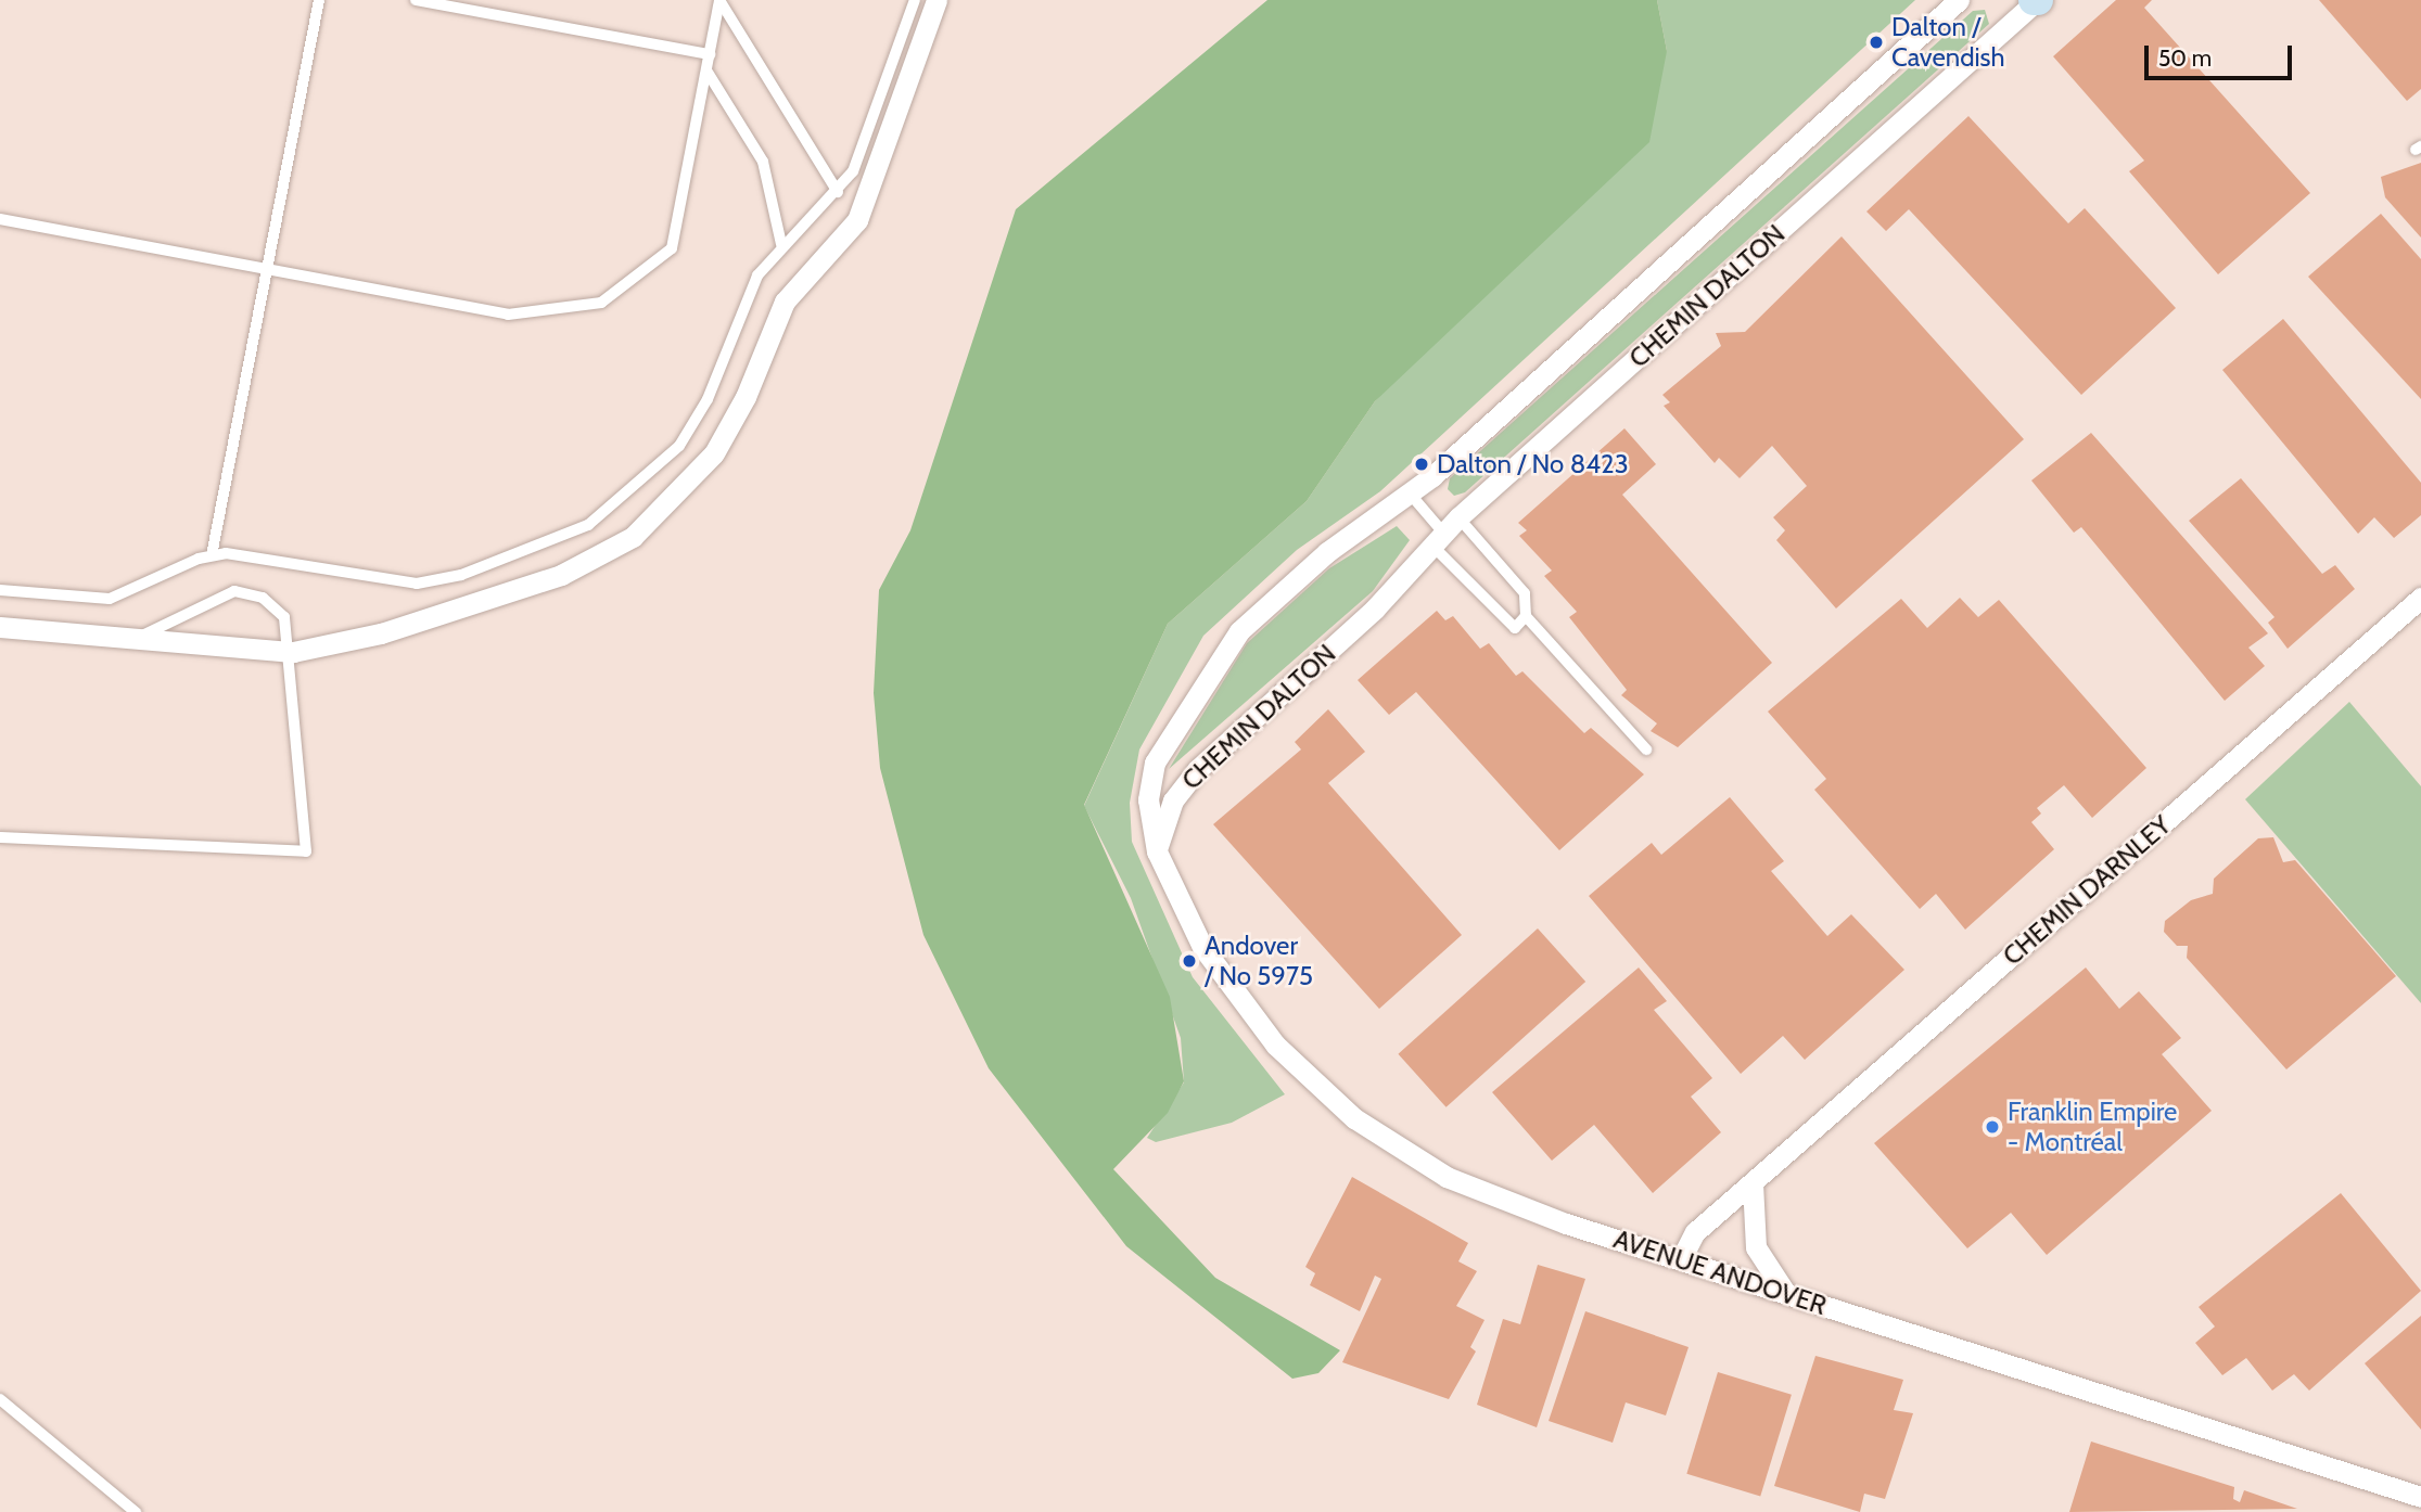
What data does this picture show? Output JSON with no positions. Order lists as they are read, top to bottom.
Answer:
{
  "streets": {
    "street": ["CHEMIN DALTON", "CHEMIN DARNLEY", "AVENUE ANDOVER"]
  },
  "crossings": [
    ["CHEMIN DALTON", "AVENUE ANDOVER"],
    ["CHEMIN DARNLEY", "AVENUE ANDOVER"]
  ],
  "places": [
    "Dalton / Cavendish",
    "Dalton / No 8423",
    "Andover / No 5975",
    "Franklin Empire - Montréal"
  ],
  "scale_bar": "50 m"
}
